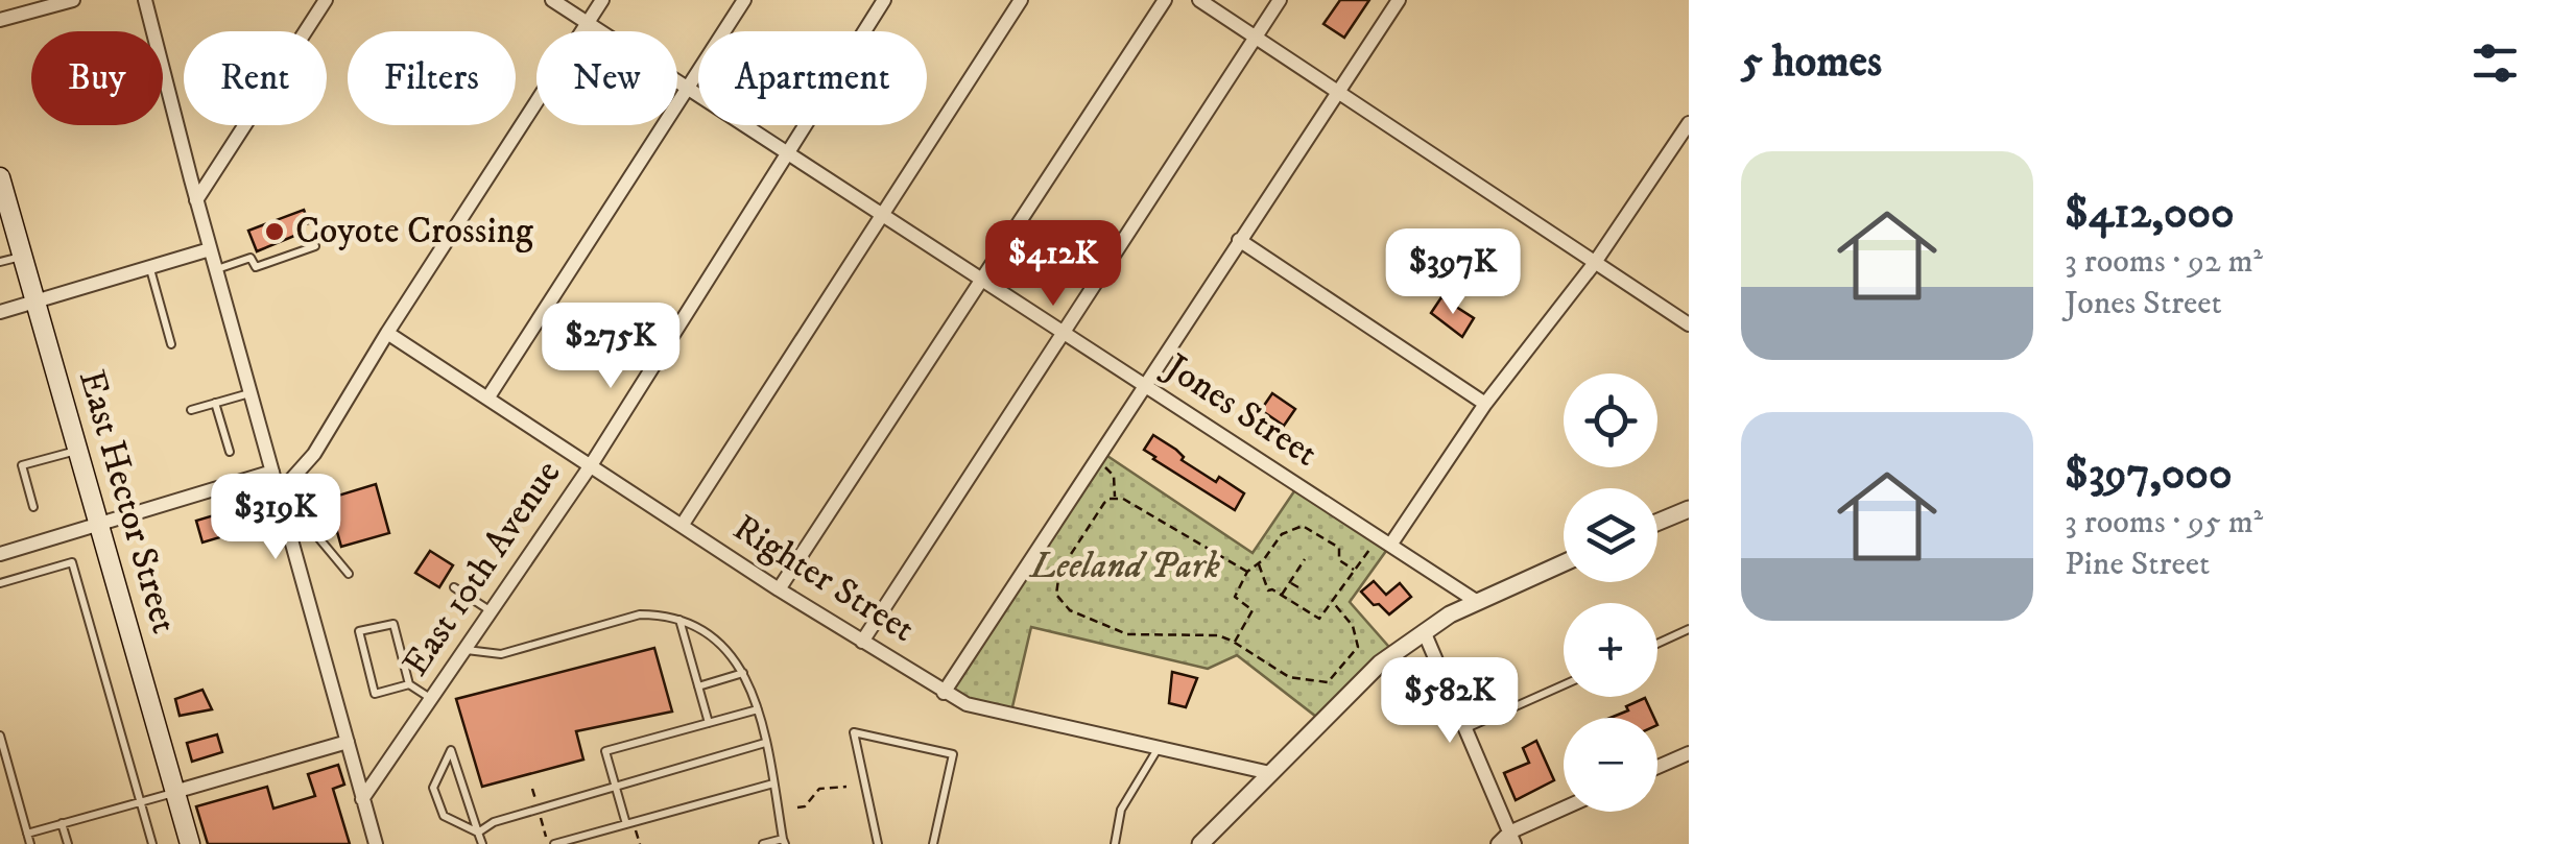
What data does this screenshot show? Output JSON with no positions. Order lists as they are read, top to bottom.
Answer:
{
  "streets": {
    "main road": ["East Hector Street"],
    "street": ["Jones Street", "East 10th Avenue", "Righter Street"]
  },
  "crossings": [
    ["Jones Street", "East 10th Avenue"],
    ["East 10th Avenue", "Righter Street"]
  ],
  "parks": ["Leeland Park"],
  "places": ["Coyote Crossing"],
  "page": {
    "heading": "5 homes",
    "chip": [
      "Buy",
      "Rent",
      "Filters",
      "New",
      "Apartment"
    ],
    "list": [
      {
        "name": "$412,000",
        "note": "3 rooms · 92 m² · Jones Street"
      },
      {
        "name": "$397,000",
        "note": "3 rooms · 95 m² · Pine Street"
      }
    ],
    "price": [
      "$412K",
      "$397K",
      "$275K",
      "$319K",
      "$582K"
    ],
    "map_buttons": ["+", "−"]
  }
}
